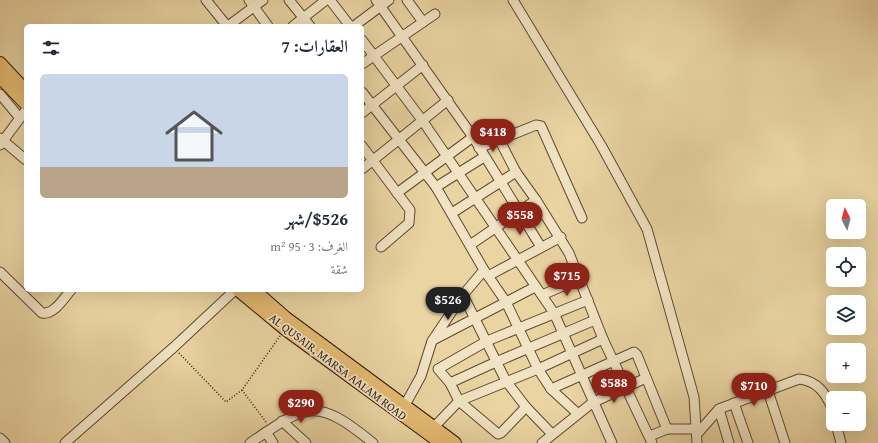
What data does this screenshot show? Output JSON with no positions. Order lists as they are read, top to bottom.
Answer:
{
  "streets": {
    "main road": ["AL QUSAIR, MARSA AALAM ROAD"]
  },
  "north": "top",
  "page": {
    "heading": "العقارات: 7",
    "list": [
      {
        "name": "$526/شهر",
        "note": "الغرف: 3 · 95 m² · شقة"
      }
    ],
    "price": [
      "$418",
      "$558",
      "$715",
      "$526",
      "$588",
      "$710",
      "$290"
    ],
    "map_buttons": ["+", "−"]
  }
}
